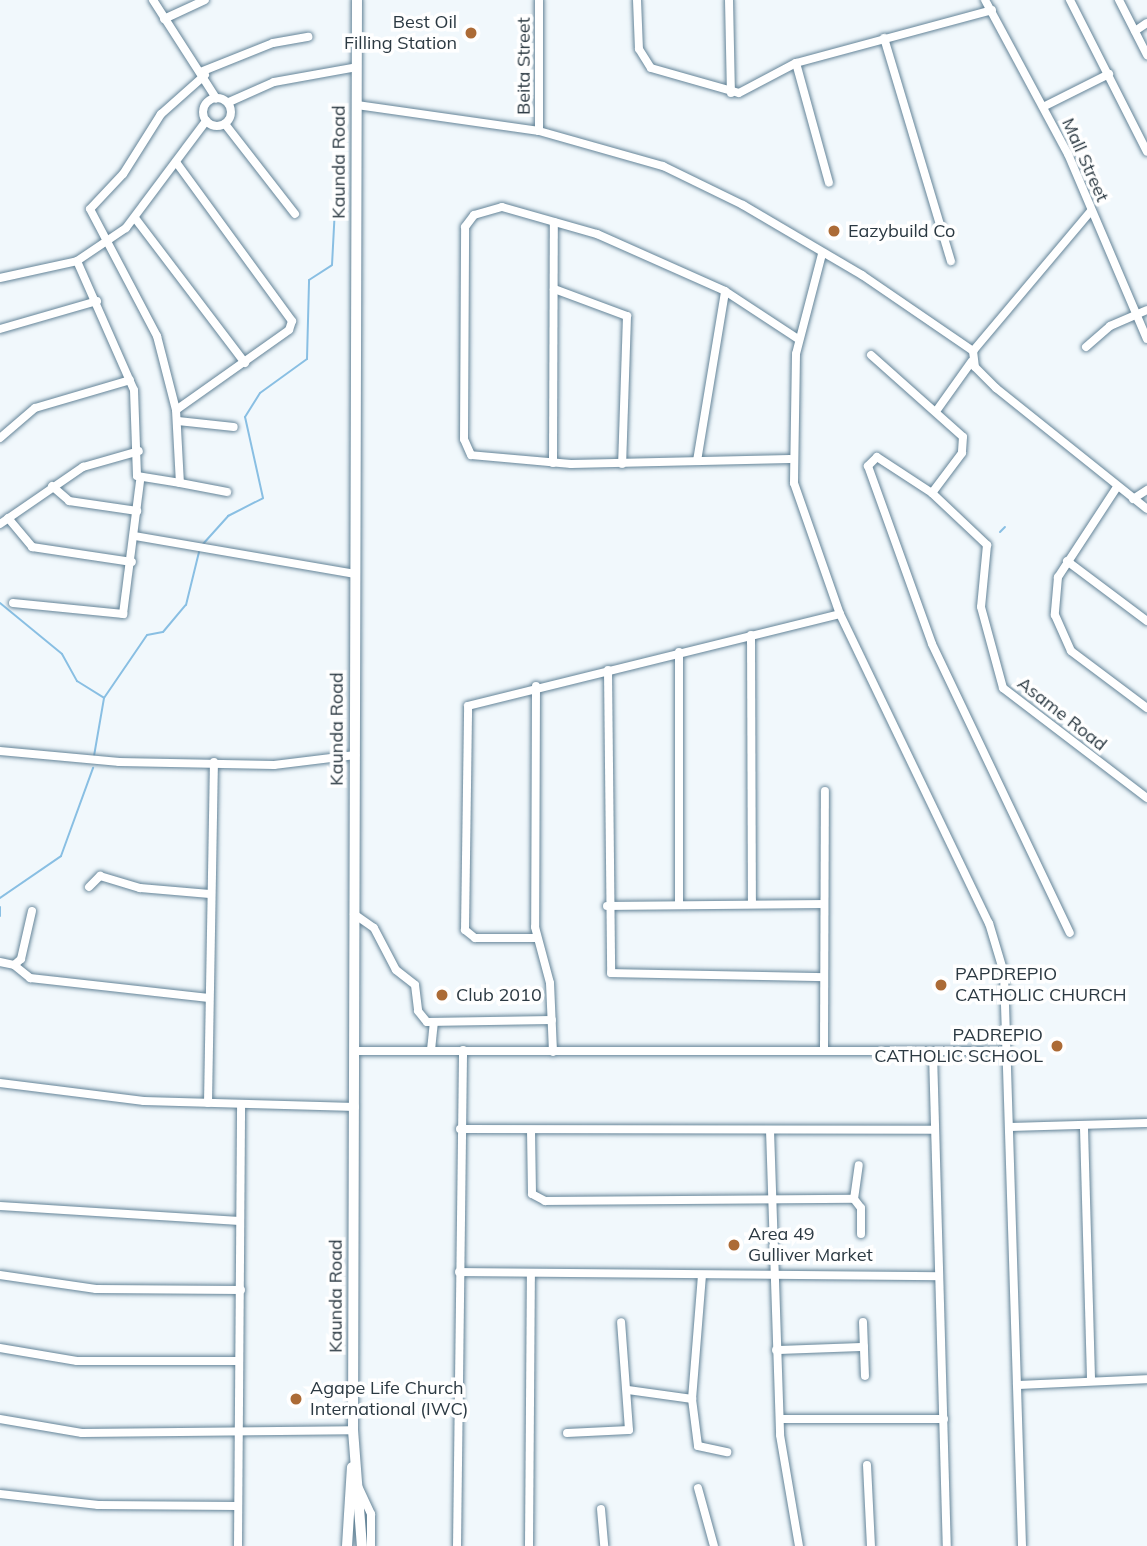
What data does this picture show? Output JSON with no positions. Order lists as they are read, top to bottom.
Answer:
{
  "streets": {
    "main road": ["Kaunda Road"],
    "street": ["Beita Street", "Mall Street", "Asame Road"]
  },
  "places": [
    "Best Oil Filling Station",
    "Eazybuild Co",
    "PAPDREPIO CATHOLIC CHURCH",
    "Club 2010",
    "PADREPIO CATHOLIC SCHOOL",
    "Area 49 Gulliver Market",
    "Agape Life Church International (IWC)"
  ]
}
